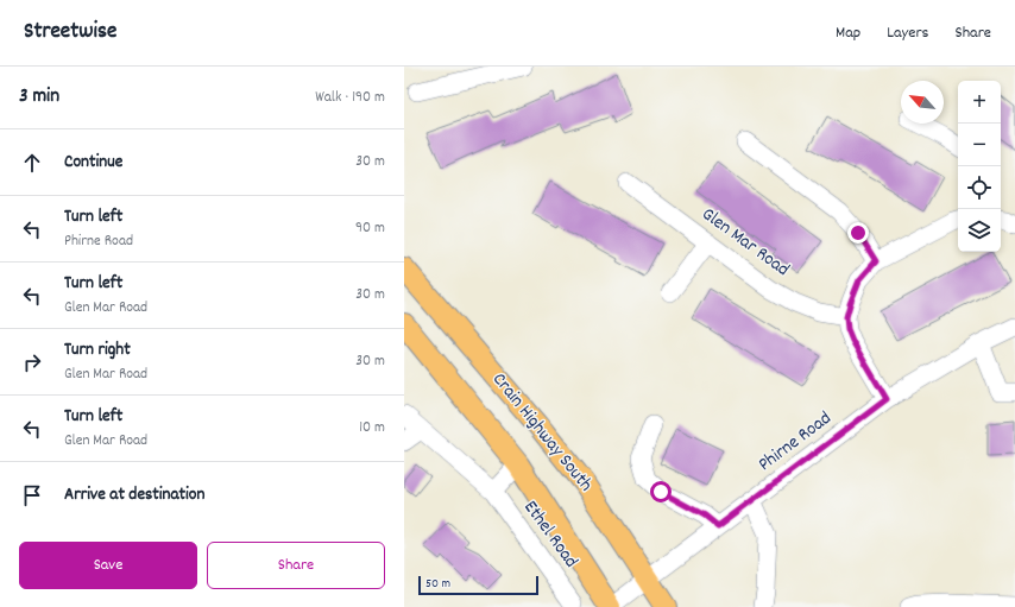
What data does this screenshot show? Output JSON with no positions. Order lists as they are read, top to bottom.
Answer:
{
  "streets": {
    "main road": ["Crain Highway South"],
    "street": ["Glen Mar Road", "Phirne Road", "Ethel Road"]
  },
  "crossings": [
    ["Crain Highway South", "Phirne Road"]
  ],
  "scale_bar": "50 m",
  "north": "top left",
  "page": {
    "header": "Streetwise",
    "nav": ["Map", "Layers", "Share"],
    "heading": ["3 min", "Walk · 190 m"],
    "map_buttons": ["+", "−"],
    "list": [
      ["Continue", "30 m"],
      ["Turn left", "Phirne Road", "90 m"],
      ["Turn left", "Glen Mar Road", "30 m"],
      ["Turn right", "Glen Mar Road", "30 m"],
      ["Turn left", "Glen Mar Road", "10 m"],
      "Arrive at destination"
    ],
    "buttons": ["Save", "Share"],
    "scale": "50 m"
  }
}
